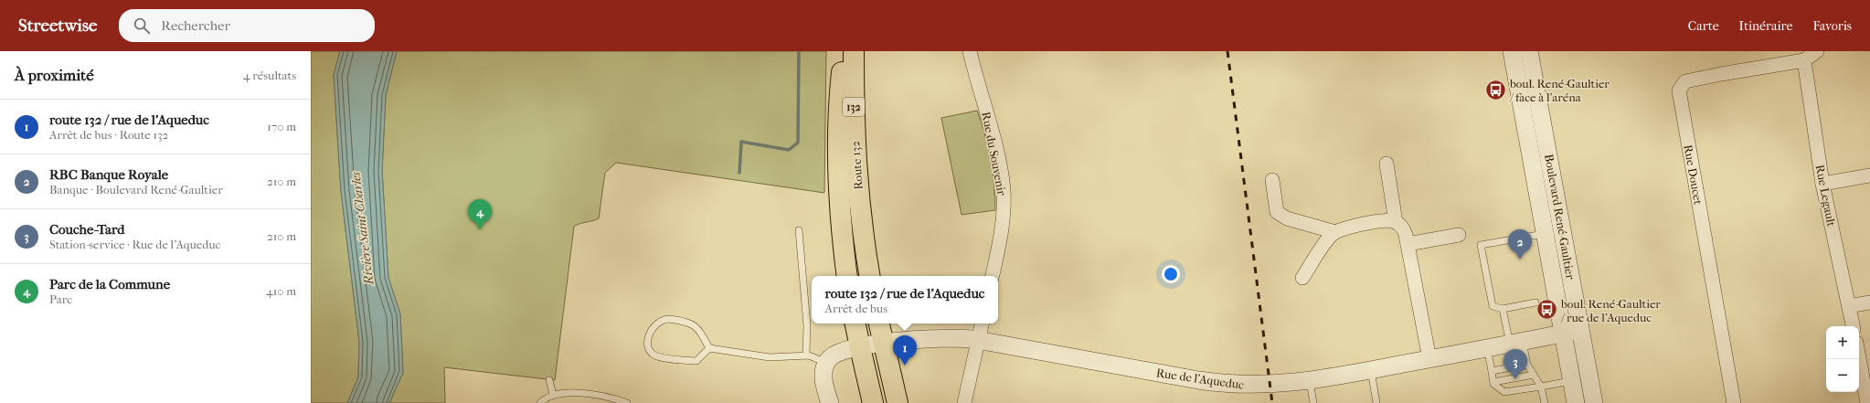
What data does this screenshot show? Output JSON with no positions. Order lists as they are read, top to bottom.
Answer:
{
  "streets": {
    "main road": ["132", "Route 132"],
    "street": [
      "Rue du Souvenir",
      "Rue Doucet",
      "Rue Legault",
      "Boulevard René-Gaultier",
      "Rue de l'Aqueduc"
    ]
  },
  "crossings": [
    ["Rue Doucet", "Rue Legault"],
    ["Boulevard René-Gaultier", "Rue de l'Aqueduc"]
  ],
  "water": ["Rivière Saint-Charles"],
  "places": {
    "bus stop": ["boul. René-Gaultier / face à l'aréna", "boul. René-Gaultier / rue de l'Aqueduc"]
  },
  "page": {
    "header": "Streetwise",
    "search": "Rechercher",
    "nav": ["Carte", "Itinéraire", "Favoris"],
    "heading": ["À proximité", "4 résultats"],
    "list": [
      {
        "mark": "1",
        "name": "route 132 / rue de l'Aqueduc",
        "note": "Arrêt de bus · Route 132",
        "value": "170 m"
      },
      {
        "mark": "2",
        "name": "RBC Banque Royale",
        "note": "Banque · Boulevard René-Gaultier",
        "value": "210 m"
      },
      {
        "mark": "3",
        "name": "Couche-Tard",
        "note": "Station-service · Rue de l'Aqueduc",
        "value": "210 m"
      },
      {
        "mark": "4",
        "name": "Parc de la Commune",
        "note": "Parc",
        "value": "410 m"
      }
    ],
    "pins": [
      "4",
      "2",
      "1",
      "3"
    ],
    "popup": ["route 132 / rue de l'Aqueduc", "Arrêt de bus"],
    "map_buttons": ["+", "−"]
  }
}
